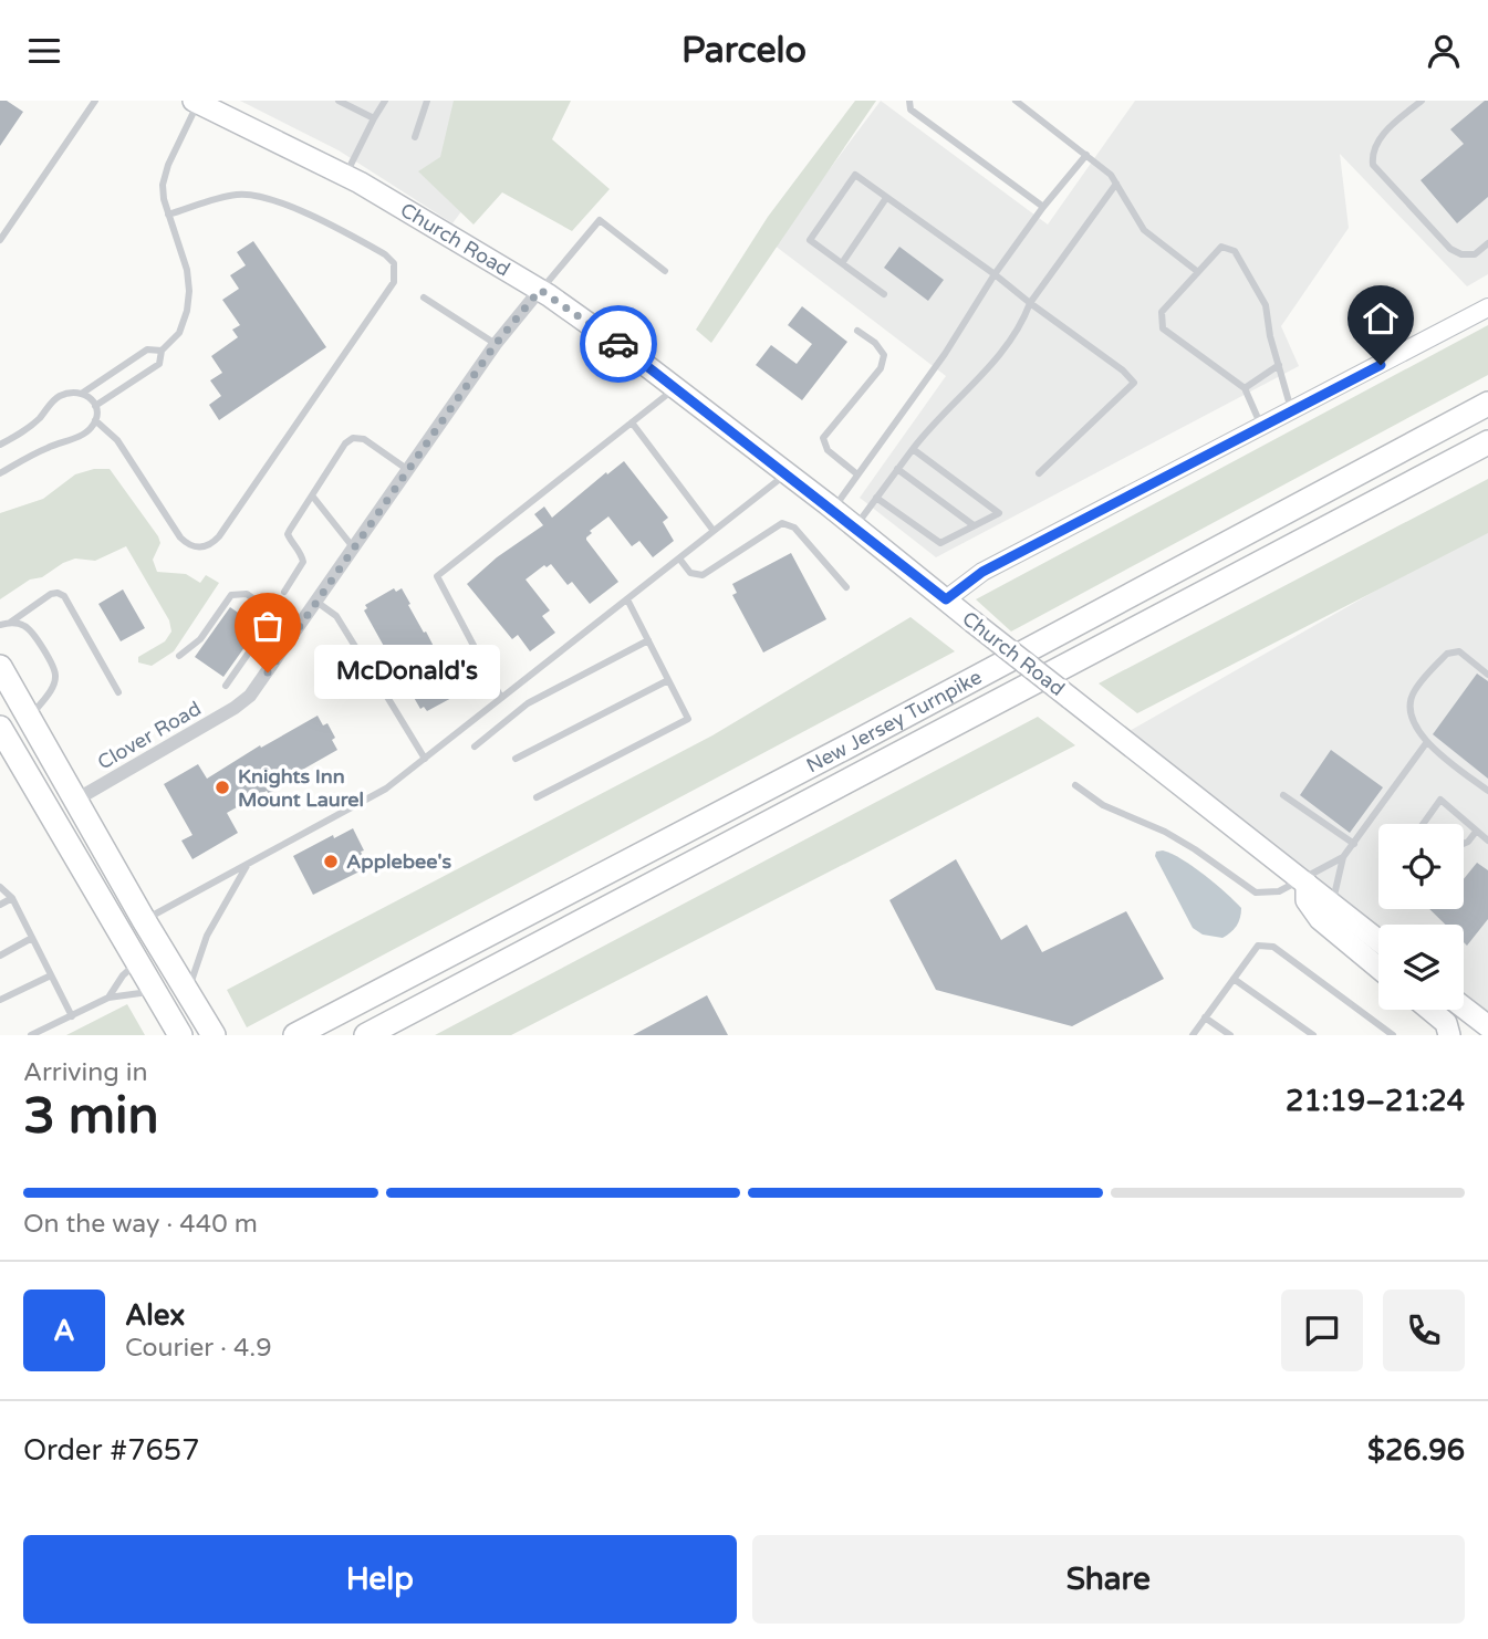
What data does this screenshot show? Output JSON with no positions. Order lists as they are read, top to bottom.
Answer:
{
  "streets": {
    "highway": ["New Jersey Turnpike"],
    "main road": ["Church Road"],
    "street": ["Clover Road"]
  },
  "crossings": [
    ["Church Road", "Clover Road"]
  ],
  "places": ["McDonald's", "Knights Inn Mount Laurel", "Applebee's"],
  "page": {
    "header": "Parcelo",
    "bubble": "McDonald's",
    "heading": ["3 min", "Arriving in", "21:19–21:24"],
    "panel": [
      "Alex",
      "Courier · 4.9",
      "Order #7657",
      "$26.96"
    ],
    "bar": "On the way · 440 m",
    "round": "A",
    "buttons": ["Help", "Share"]
  }
}
